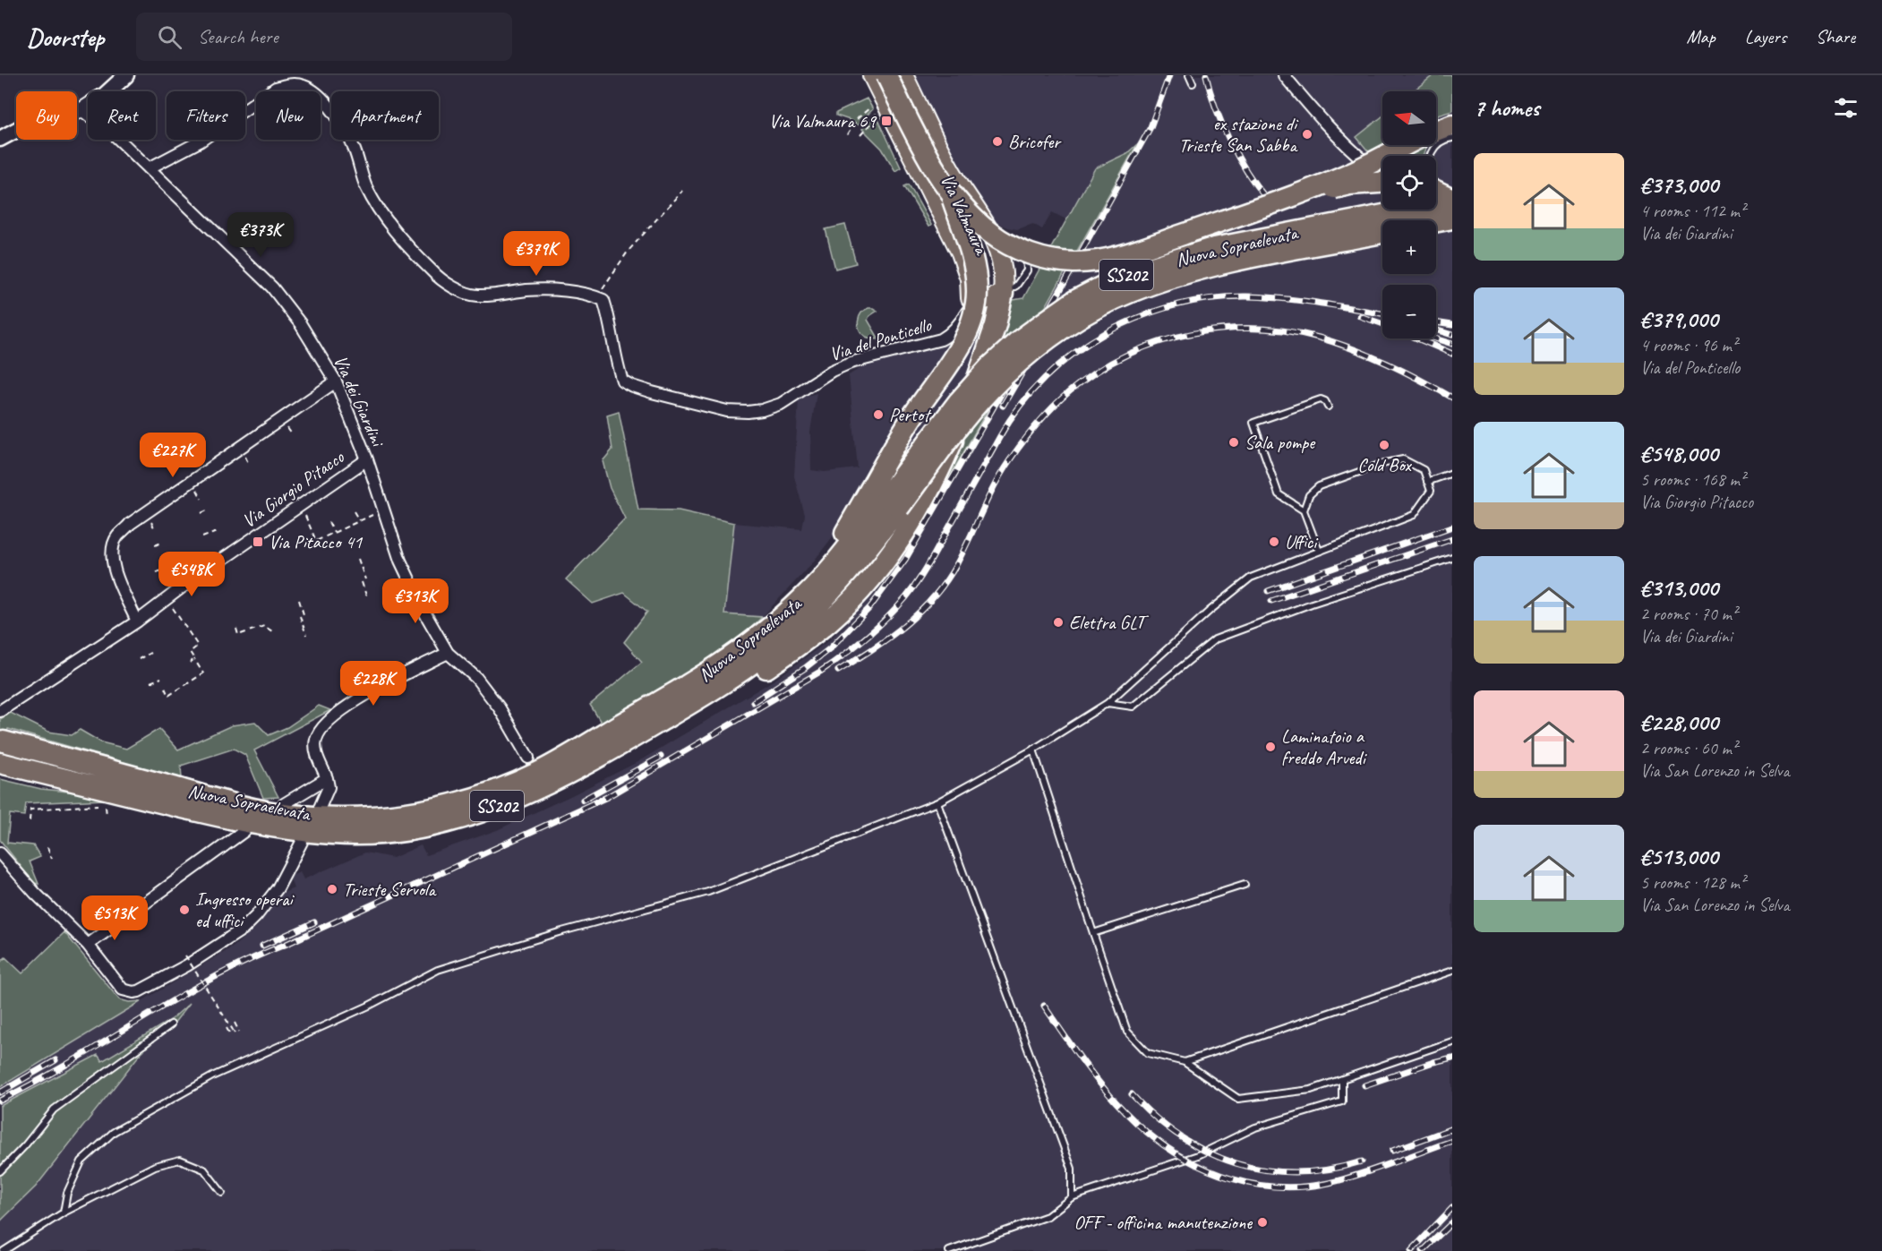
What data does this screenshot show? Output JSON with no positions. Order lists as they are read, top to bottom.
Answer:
{
  "streets": {
    "highway": ["Nuova Sopraelevata", "SS202"],
    "main road": ["Via Valmaura"],
    "street": ["Via del Ponticello", "Via dei Giardini", "Via Giorgio Pitacco"]
  },
  "crossings": [
    ["Via Valmaura", "Via del Ponticello"],
    ["Via dei Giardini", "Via Giorgio Pitacco"]
  ],
  "places": {
    "transit": ["Via Valmaura 69", "Via Pitacco 41"],
    "other": [
      "ex stazione di Trieste San Sabba",
      "Bricofer",
      "Pertot",
      "Sala pompe",
      "Cold Box",
      "Uffici",
      "Elettra GLT",
      "Laminatoio a freddo Arvedi",
      "Trieste Servola",
      "Ingresso operai ed uffici",
      "OFF - officina manutenzione"
    ]
  },
  "north": "left",
  "page": {
    "header": "Doorstep",
    "search": "Search here",
    "nav": ["Map", "Layers", "Share"],
    "heading": "7 homes",
    "map_buttons": ["+", "−"],
    "chip": [
      "Buy",
      "Rent",
      "Filters",
      "New",
      "Apartment"
    ],
    "list": [
      {
        "name": "€373,000",
        "note": "4 rooms · 112 m² · Via dei Giardini"
      },
      {
        "name": "€379,000",
        "note": "4 rooms · 96 m² · Via del Ponticello"
      },
      {
        "name": "€548,000",
        "note": "5 rooms · 168 m² · Via Giorgio Pitacco"
      },
      {
        "name": "€313,000",
        "note": "2 rooms · 70 m² · Via dei Giardini"
      },
      {
        "name": "€228,000",
        "note": "2 rooms · 60 m² · Via San Lorenzo in Selva"
      },
      {
        "name": "€513,000",
        "note": "5 rooms · 128 m² · Via San Lorenzo in Selva"
      }
    ],
    "price": [
      "€373K",
      "€379K",
      "€227K",
      "€548K",
      "€313K",
      "€228K",
      "€513K"
    ]
  }
}
